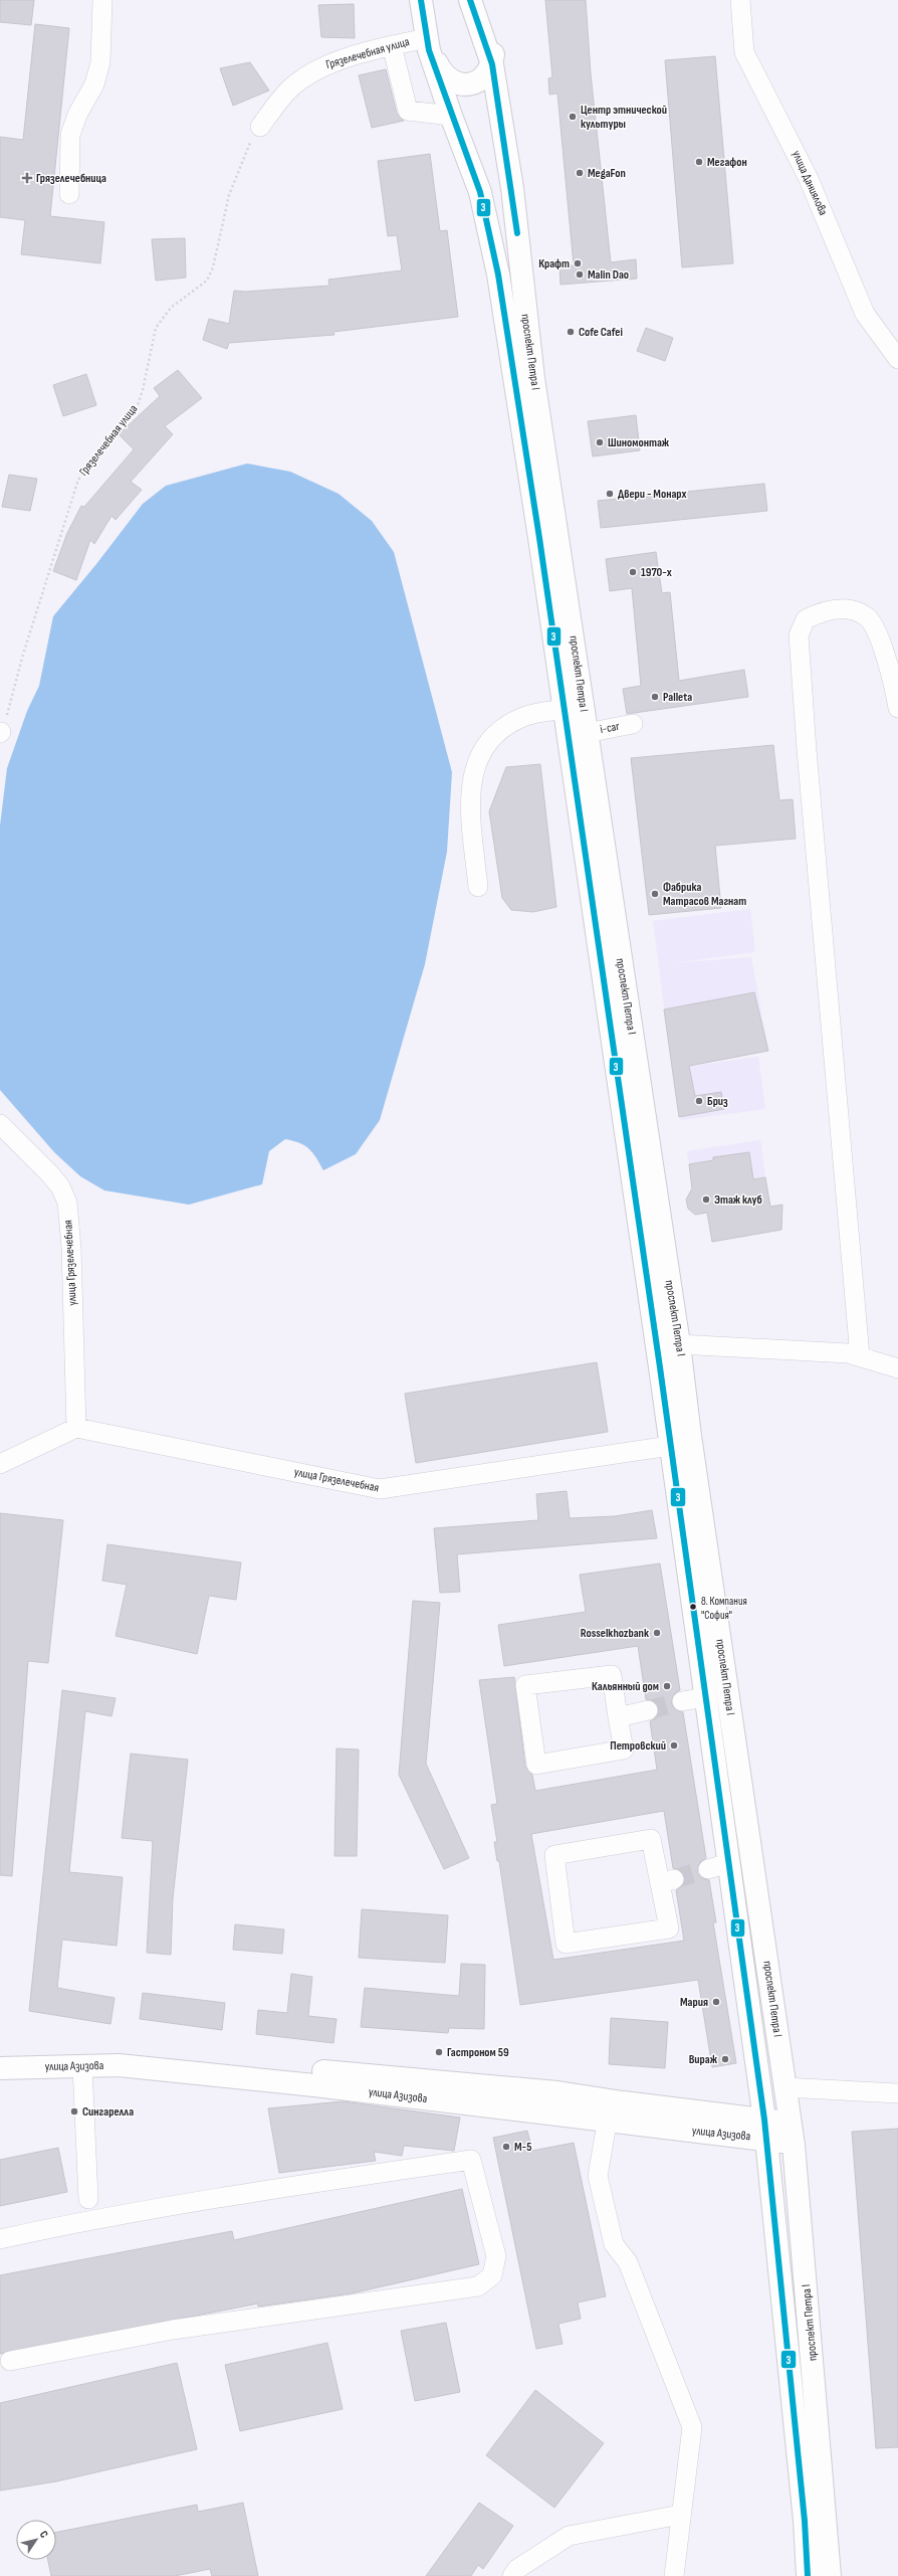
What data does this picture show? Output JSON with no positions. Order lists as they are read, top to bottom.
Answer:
{
  "streets": {
    "main road": ["проспект Петра I", "улица Азизова"],
    "street": [
      "Грязелечебная улица",
      "улица Даниялова",
      "i-car",
      "улица Грязелечебная"
    ]
  },
  "crossings": [
    ["Грязелечебная улица", "проспект Петра I"],
    ["проспект Петра I", "i-car"],
    ["проспект Петра I", "улица Грязелечебная"],
    ["проспект Петра I", "улица Азизова"]
  ],
  "places": {
    "other": [
      "Центр этнической культуры",
      "Мегафон",
      "MegaFon",
      "Крафт",
      "Malin Dao",
      "Cofe Cafei",
      "Шиномонтаж",
      "Двери - Монарх",
      "1970-х",
      "Palleta",
      "Фабрика Матрасов Магнат",
      "Бриз",
      "Этаж клуб",
      "8. Компания \"София\"",
      "Rosselkhozbank",
      "Кальянный дом",
      "Петровский",
      "Мария",
      "Гастроном 59",
      "Вираж",
      "Сингарелла",
      "М-5"
    ],
    "health": ["Грязелечебница"]
  },
  "lines": ["transit line 3"],
  "north": "top right"
}
